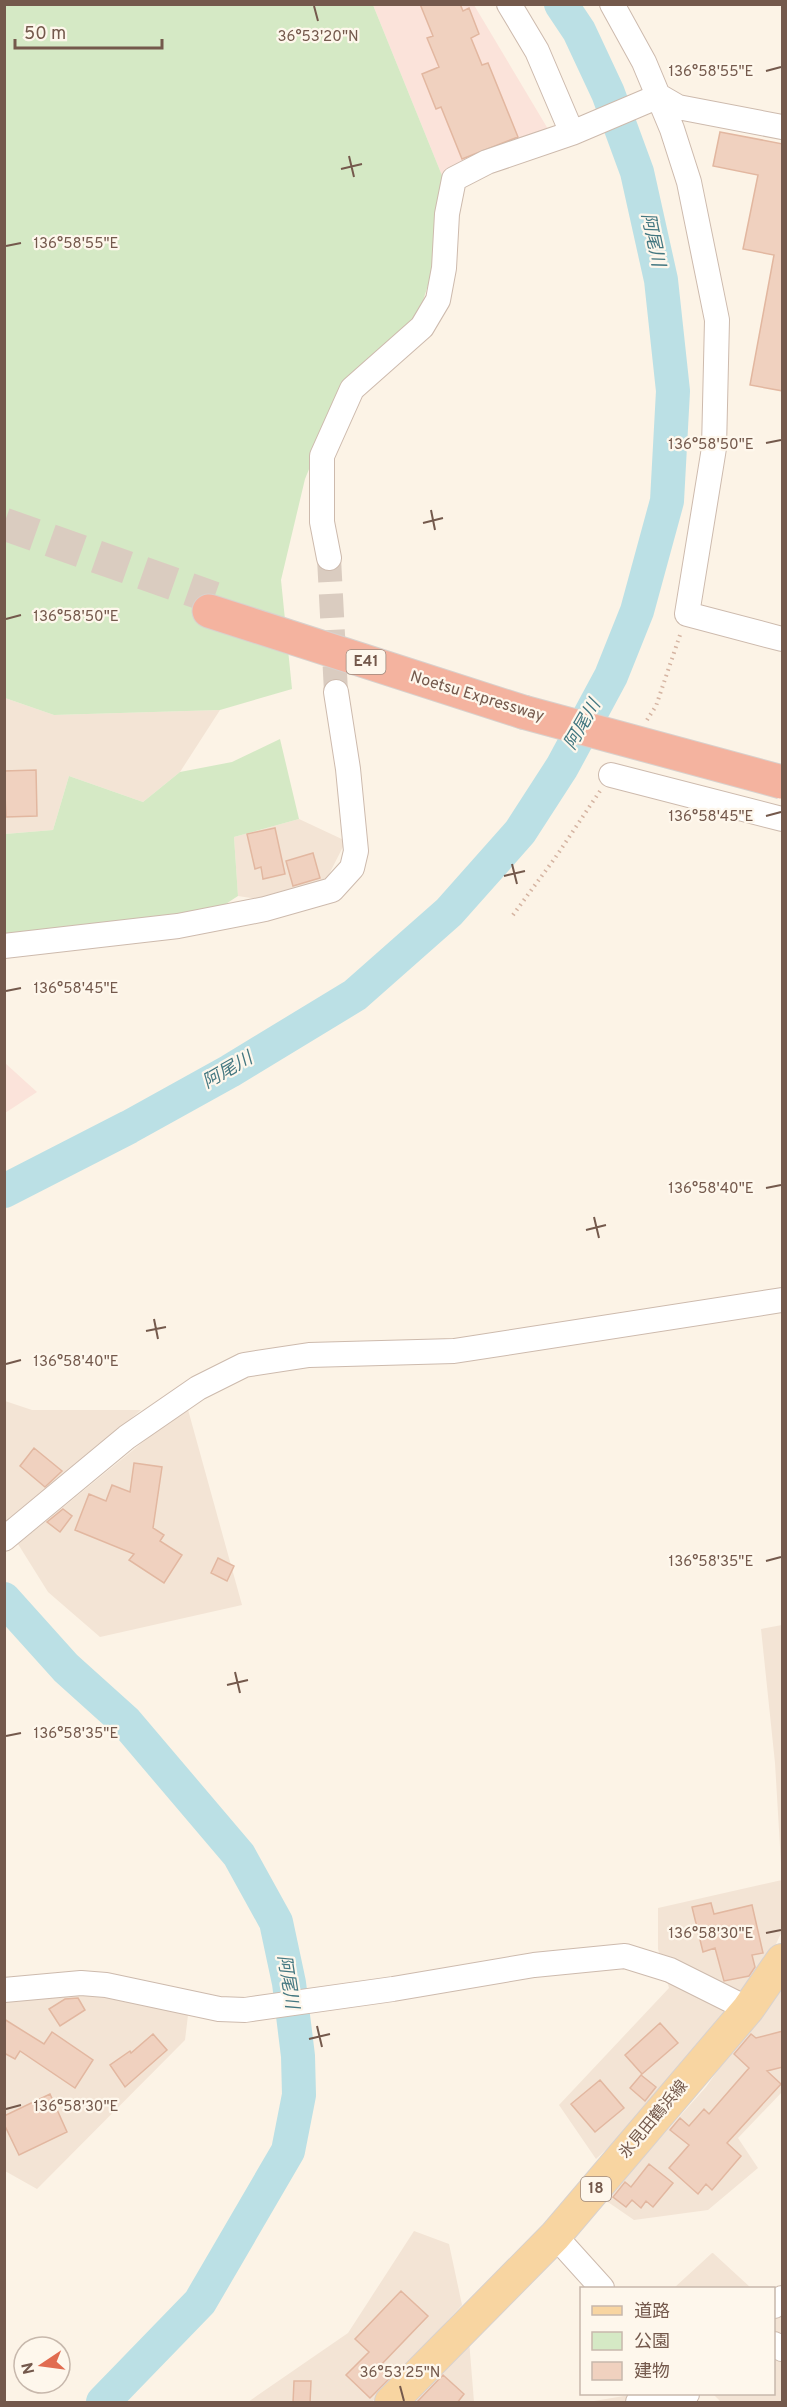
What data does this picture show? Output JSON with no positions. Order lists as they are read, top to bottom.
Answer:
{
  "streets": {
    "highway": ["E41", "Noetsu Expressway"],
    "main road": ["氷見田鶴浜線", "18"]
  },
  "water": ["阿尾川"],
  "legend": ["道路", "公園", "建物"],
  "scale_bar": "50 m",
  "north": "left",
  "coordinates": [
    "36°53'20\"N",
    "136°58'55\"E",
    "136°58'50\"E",
    "136°58'45\"E",
    "136°58'40\"E",
    "136°58'35\"E",
    "136°58'30\"E",
    "36°53'25\"N"
  ]
}
